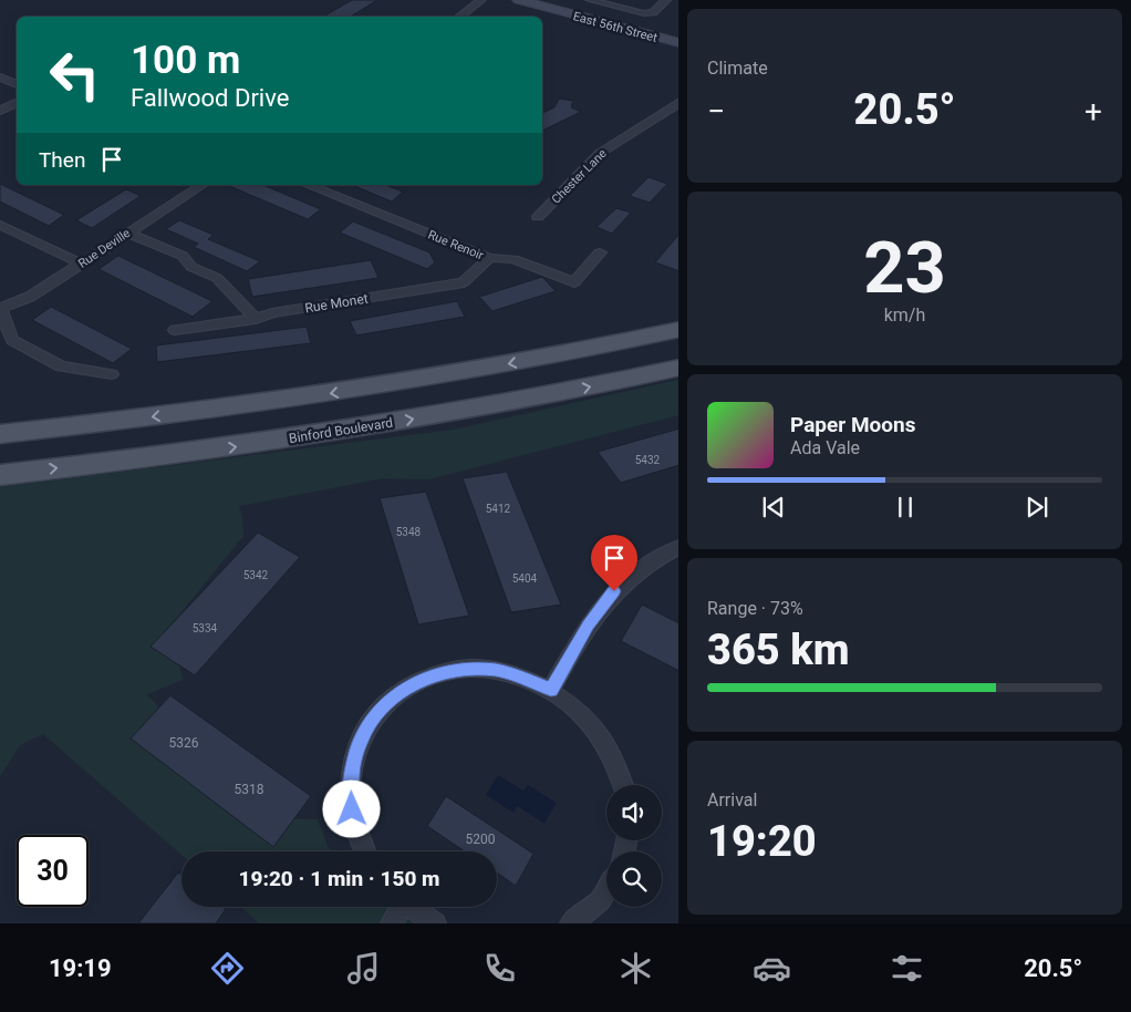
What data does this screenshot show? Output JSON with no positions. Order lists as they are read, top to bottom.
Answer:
{
  "streets": {
    "main road": ["Binford Boulevard"],
    "street": [
      "East 56th Street",
      "Chester Lane",
      "Rue Renoir",
      "Rue Deville",
      "Rue Monet"
    ]
  },
  "crossings": [
    ["Rue Renoir", "Rue Monet"]
  ],
  "house_numbers": [
    "5432",
    "5412",
    "5348",
    "5342",
    "5404",
    "5334",
    "5326",
    "5318",
    "5200"
  ],
  "page": {
    "tile": [
      "Climate",
      ["23", "km/h"],
      ["Range · 73%", "365 km"],
      ["Arrival", "19:20"]
    ],
    "turn": ["100 m", "Fallwood Drive"],
    "heat": ["−", "20.5°", "+"],
    "then": "Then",
    "song": ["Paper Moons", "Ada Vale"],
    "limit": "30",
    "trip": "19:20 · 1 min · 150 m",
    "tabs": ["19:19", "20.5°"]
  }
}
